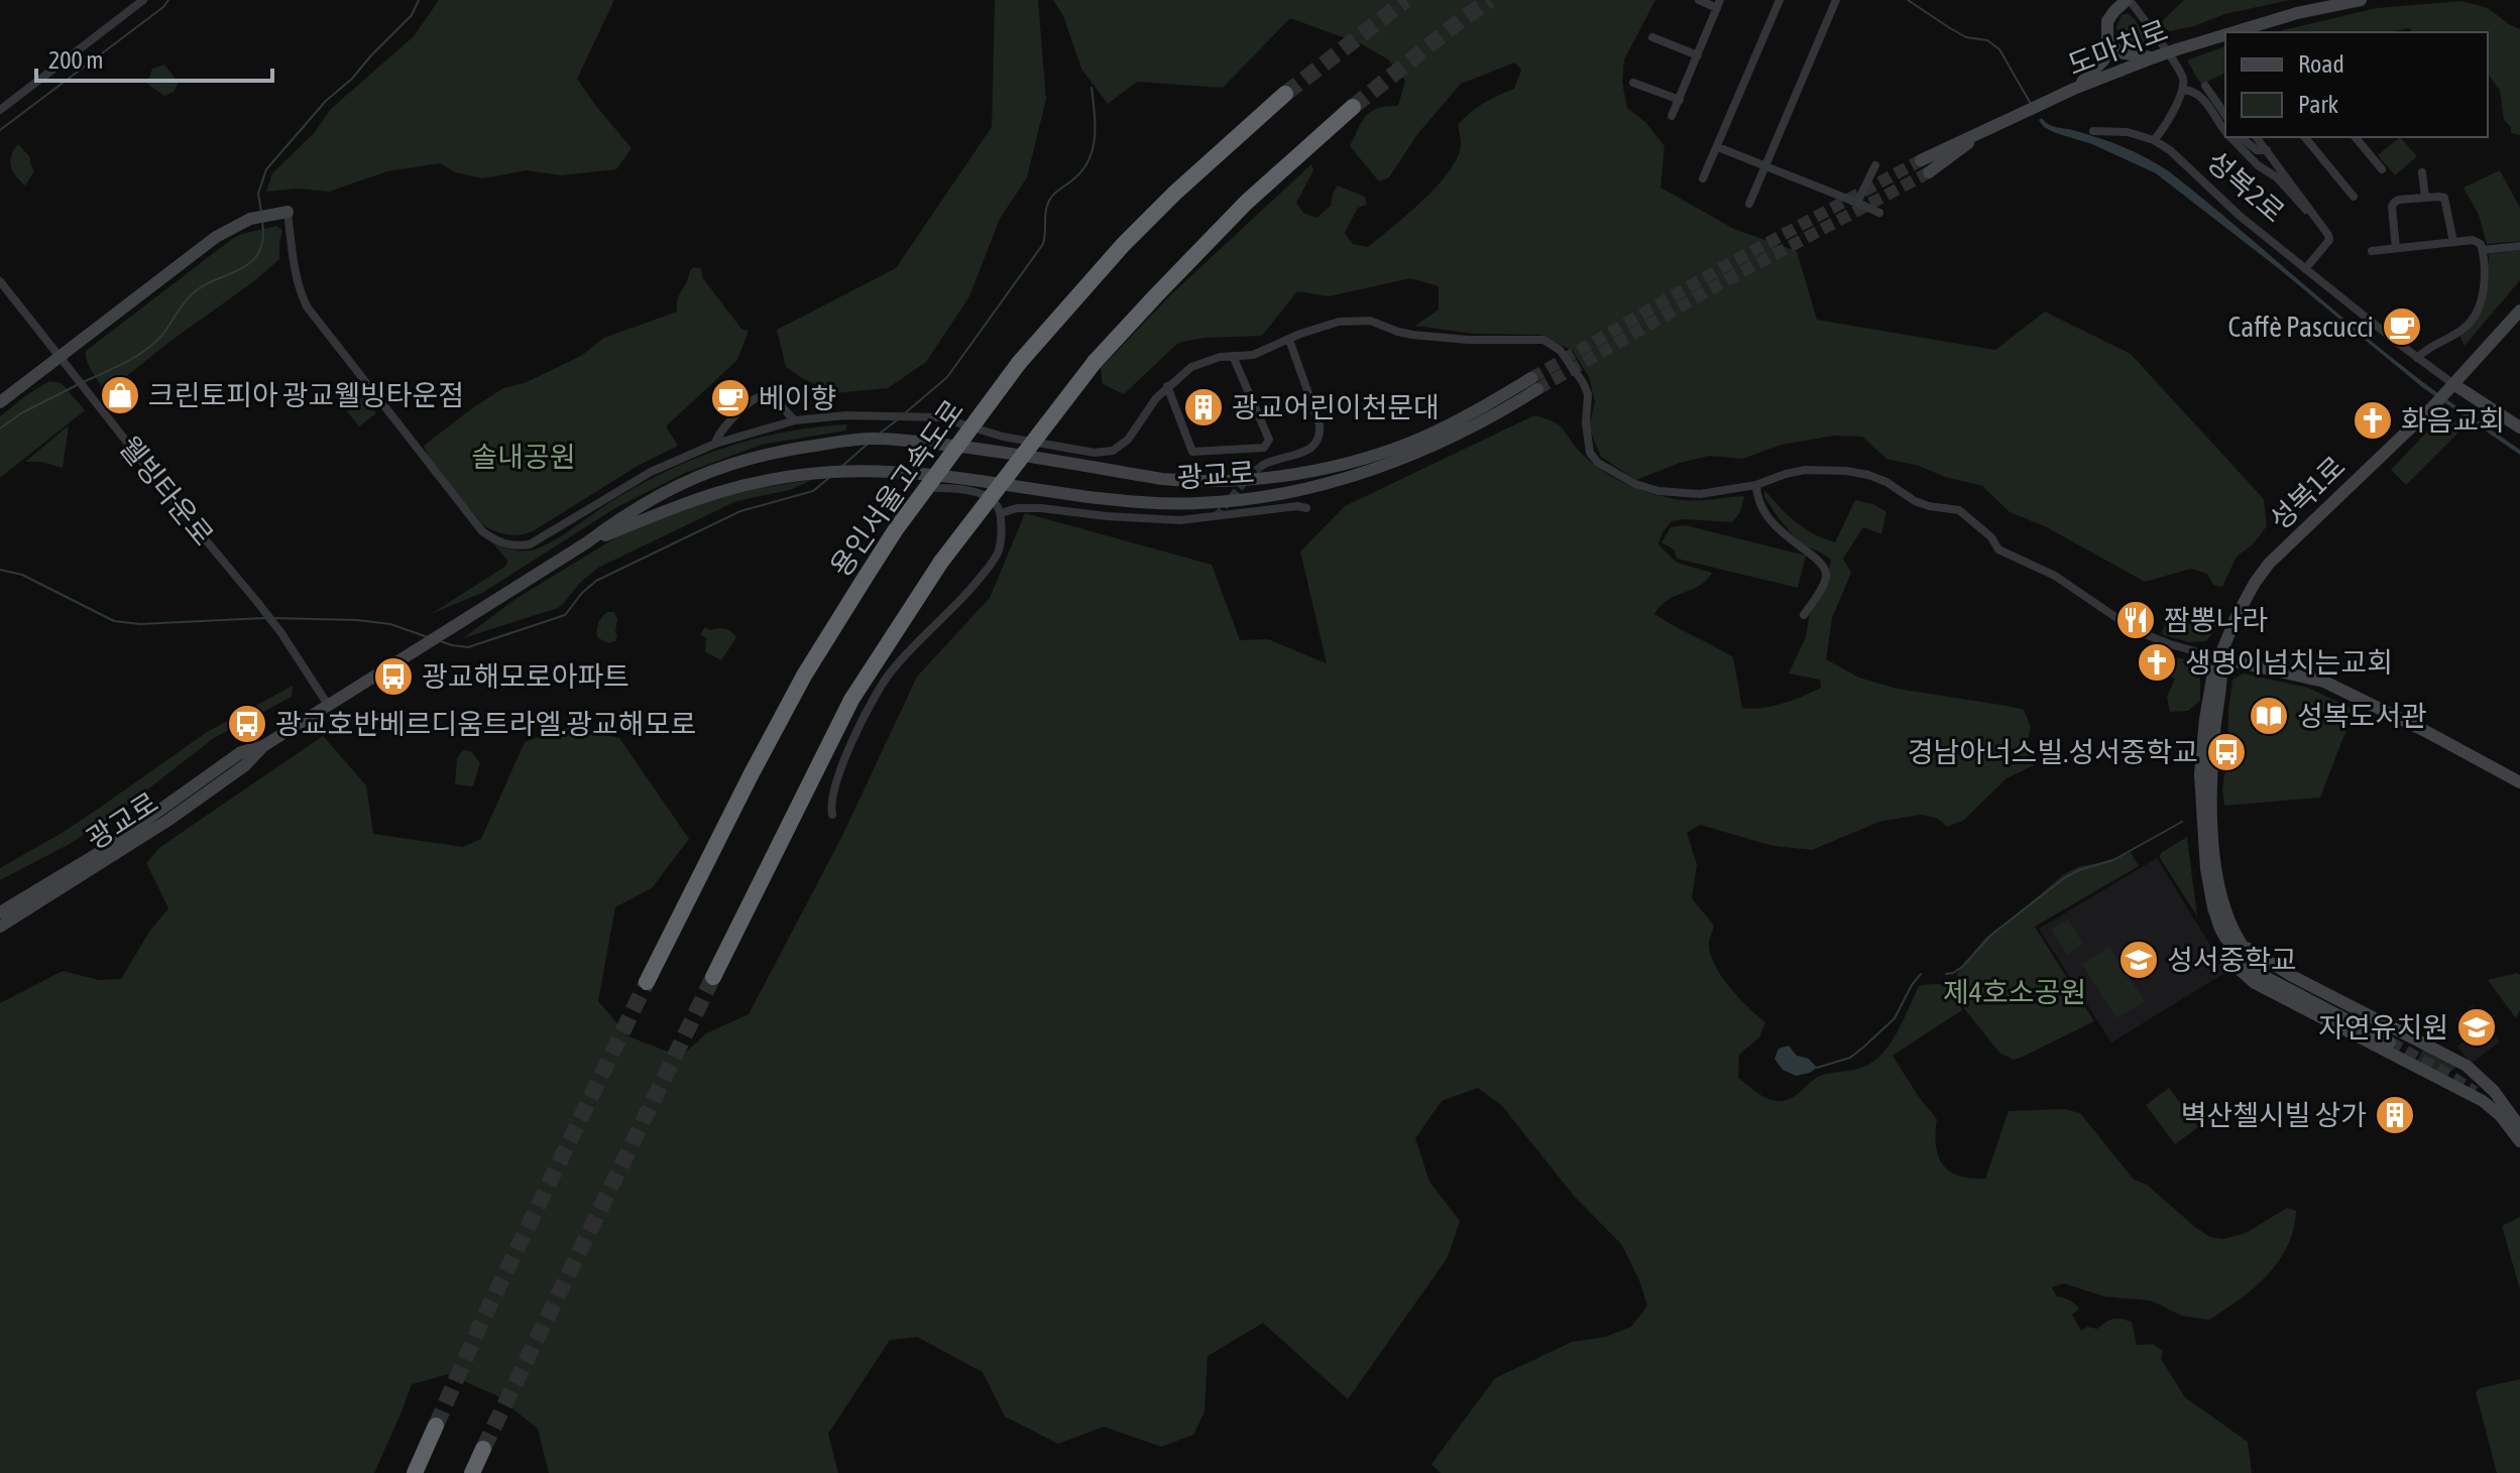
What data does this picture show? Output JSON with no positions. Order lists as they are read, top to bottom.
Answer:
{
  "streets": {
    "highway": ["용인서울고속도로"],
    "main road": [
      "도마치로",
      "성복2로",
      "광교로",
      "성복1로"
    ],
    "street": ["웰빙타운로"]
  },
  "crossings": [
    ["성복2로", "성복1로"],
    ["광교로", "웰빙타운로"]
  ],
  "parks": ["솔내공원", "제4호소공원"],
  "places": {
    "cafe": ["Caffè Pascucci", "베이향"],
    "shop": ["크린토피아 광교웰빙타운점"],
    "building": ["광교어린이천문대", "벽산첼시빌 상가"],
    "church": ["화음교회", "생명이넘치는교회"],
    "restaurant": ["짬뽕나라"],
    "bus stop": ["광교해모로아파트", "광교호반베르디움트라엘.광교해모로", "경남아너스빌.성서중학교"],
    "library": ["성복도서관"],
    "school or university": ["성서중학교", "자연유치원"]
  },
  "legend": ["Road", "Park"],
  "scale_bar": "200 m"
}
